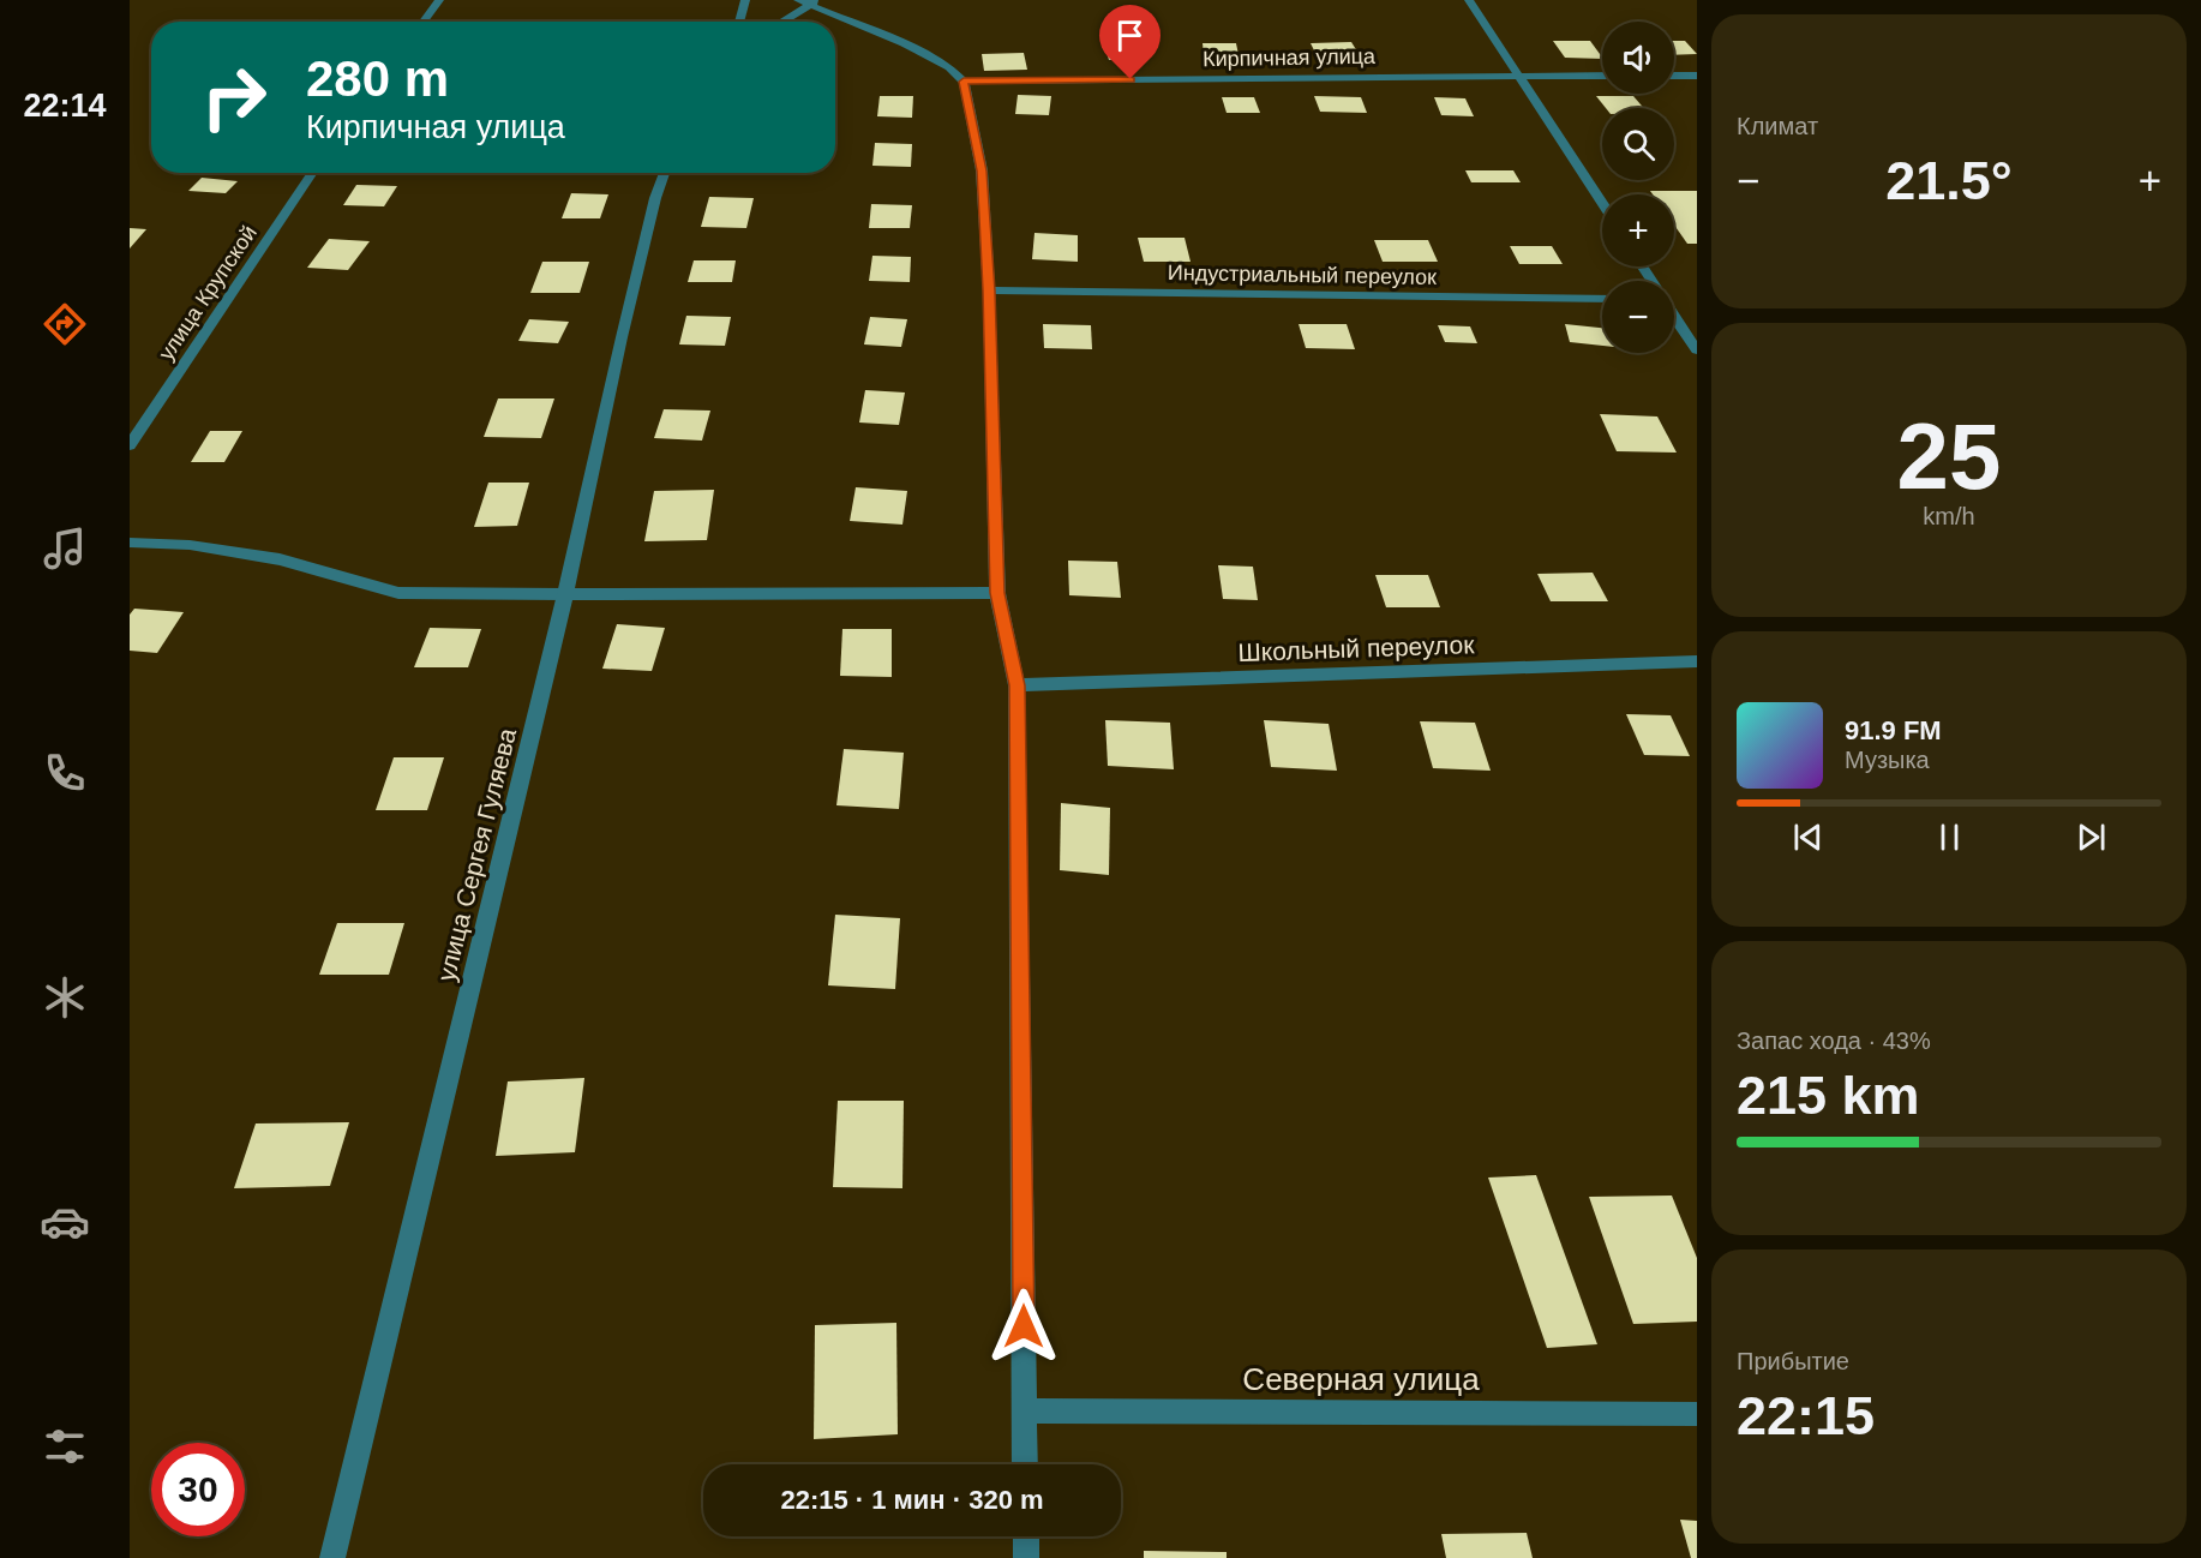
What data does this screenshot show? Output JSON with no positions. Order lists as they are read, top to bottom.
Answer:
{
  "streets": {
    "street": [
      "Кирпичная улица",
      "Индустриальный переулок",
      "улица Крупской",
      "Школьный переулок",
      "улица Сергея Гуляева",
      "Северная улица"
    ]
  },
  "page": {
    "tabs": "22:14",
    "tile": [
      "Климат",
      ["25", "km/h"],
      ["Запас хода · 43%", "215 km"],
      ["Прибытие", "22:15"]
    ],
    "map_buttons": ["+", "−"],
    "turn": ["280 m", "Кирпичная улица"],
    "heat": ["−", "21.5°", "+"],
    "song": ["91.9 FM", "Музыка"],
    "limit": "30",
    "trip": "22:15 · 1 мин · 320 m"
  }
}
